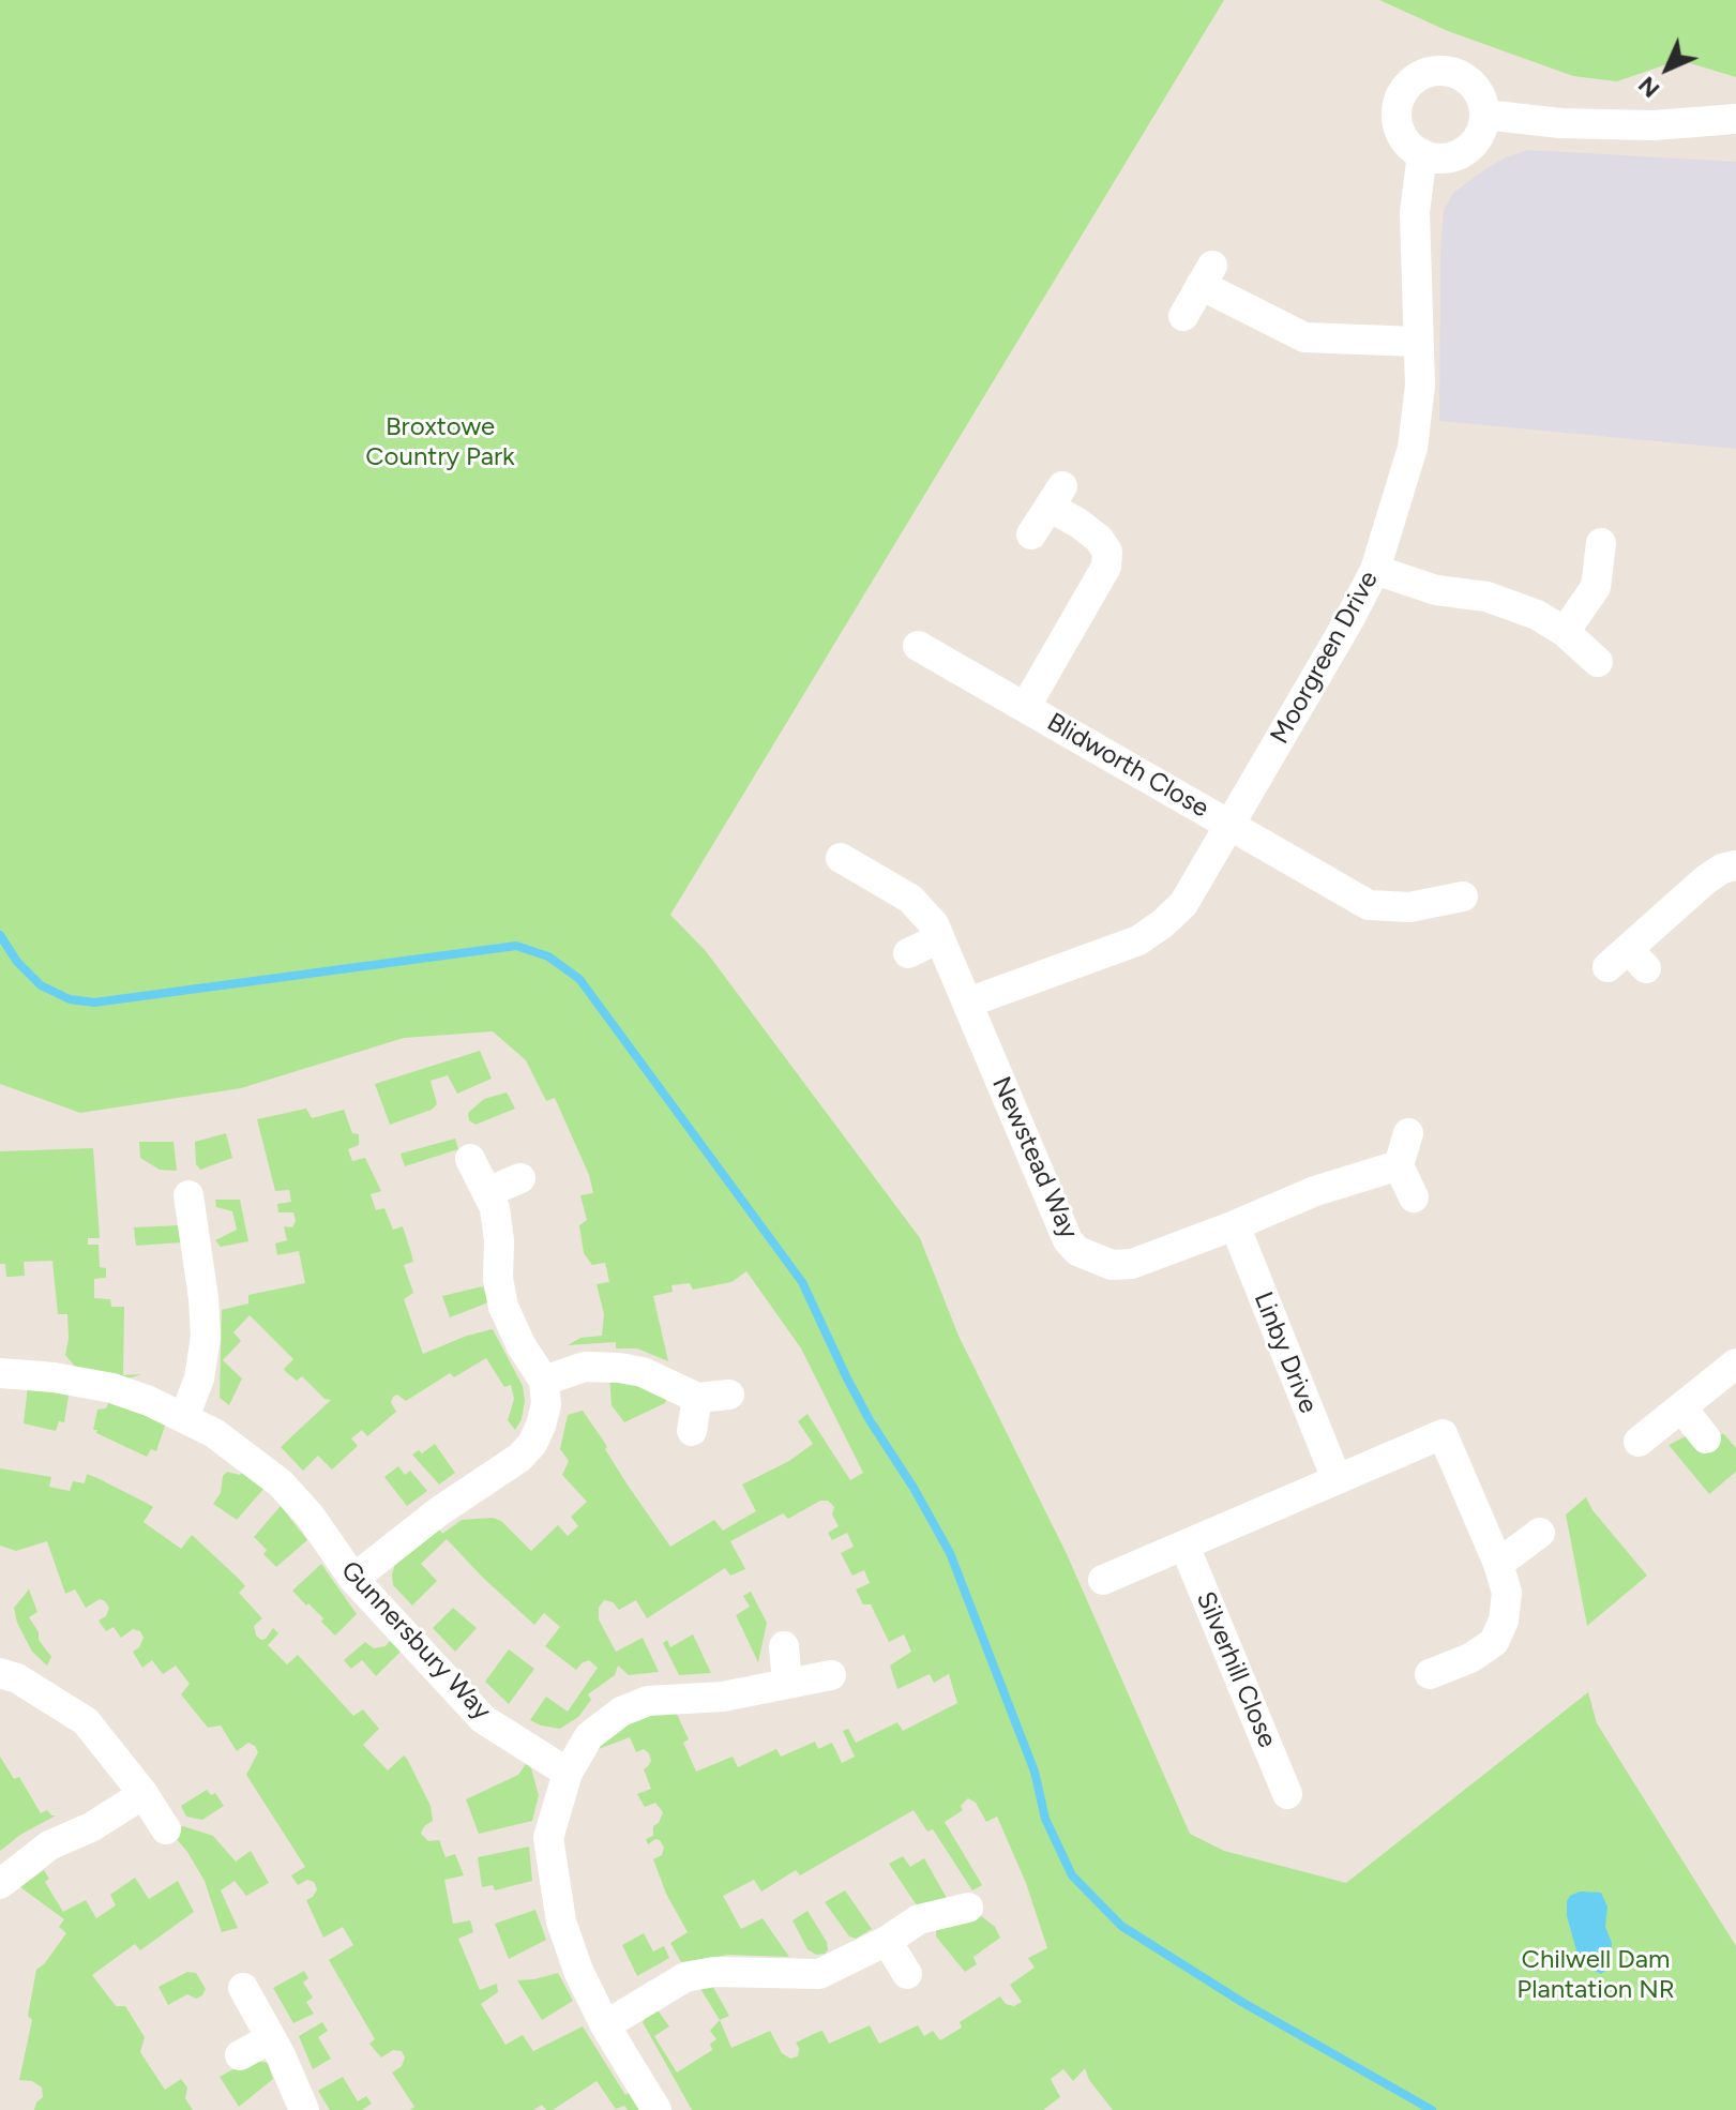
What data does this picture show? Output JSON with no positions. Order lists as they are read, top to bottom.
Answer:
{
  "streets": {
    "street": [
      "Moorgreen Drive",
      "Blidworth Close",
      "Newstead Way",
      "Linby Drive",
      "Gunnersbury Way",
      "Silverhill Close"
    ]
  },
  "crossings": [
    ["Moorgreen Drive", "Blidworth Close"],
    ["Moorgreen Drive", "Newstead Way"],
    ["Newstead Way", "Linby Drive"]
  ],
  "parks": ["Broxtowe Country Park", "Chilwell Dam Plantation NR"],
  "north": "bottom left"
}
